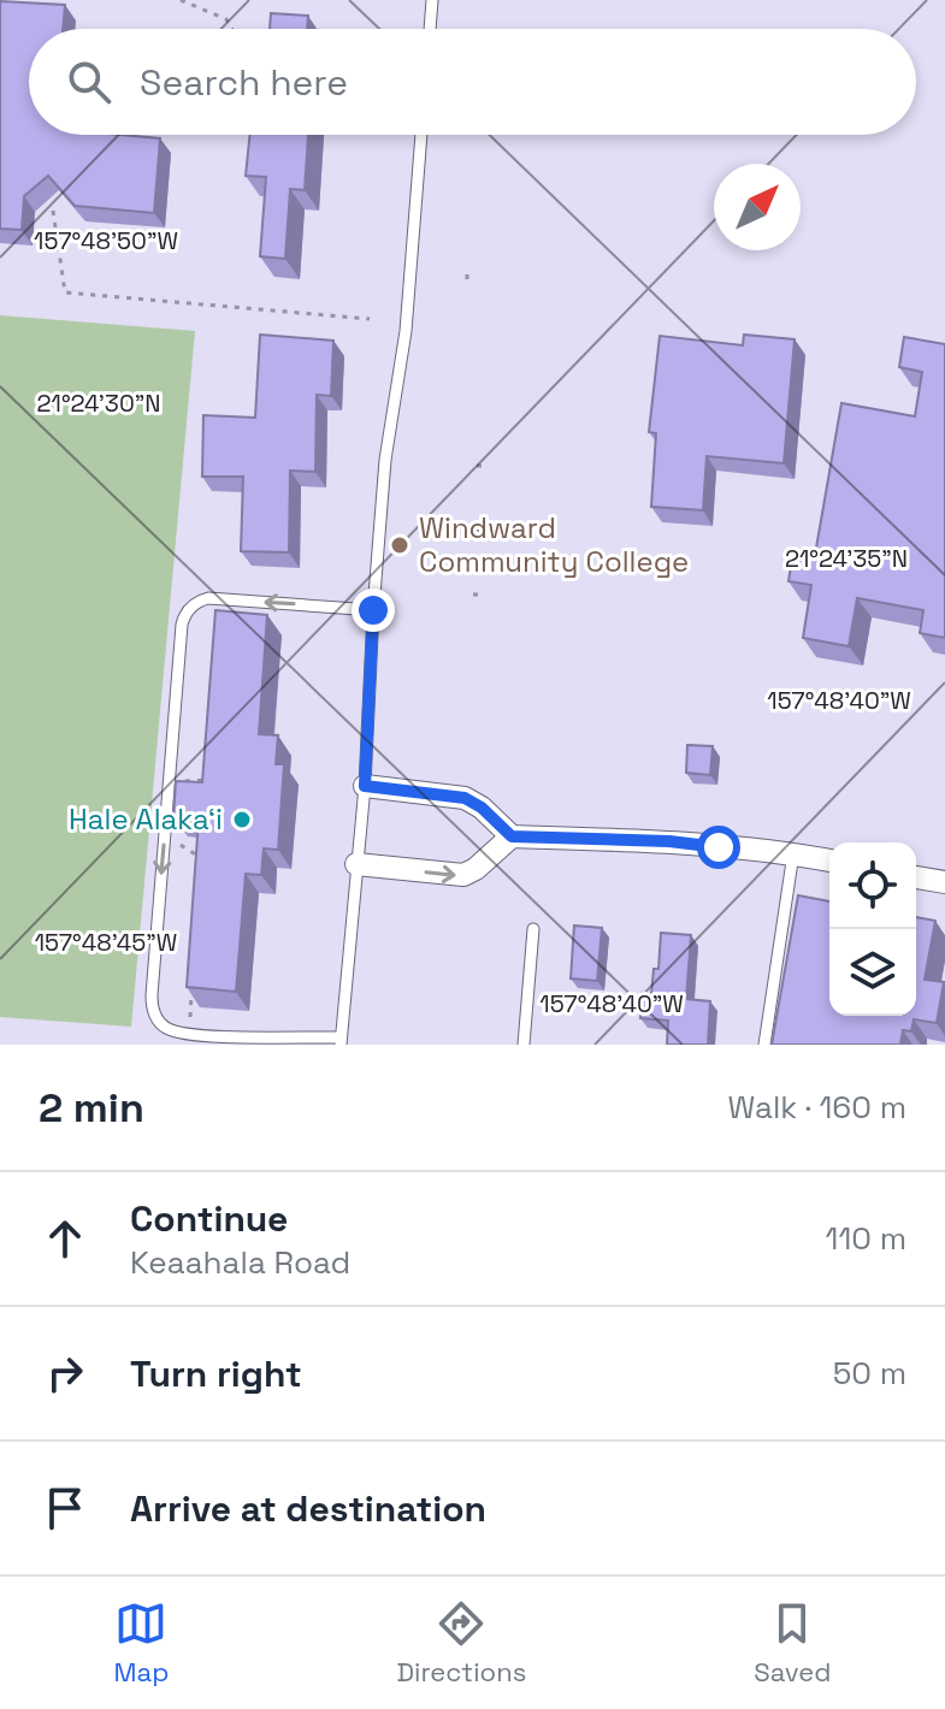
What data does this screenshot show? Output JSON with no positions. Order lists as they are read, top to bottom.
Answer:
{
  "places": ["Windward Community College", "Hale Alaka‘i"],
  "north": "top right",
  "page": {
    "search": "Search here",
    "heading": ["2 min", "Walk · 160 m"],
    "list": [
      ["Continue", "Keaahala Road", "110 m"],
      ["Turn right", "50 m"],
      "Arrive at destination"
    ],
    "nav": ["Map", "Directions", "Saved"]
  },
  "coordinates": [
    "157°48'50\"W",
    "21°24'30\"N",
    "21°24'35\"N",
    "157°48'40\"W",
    "157°48'45\"W"
  ]
}
